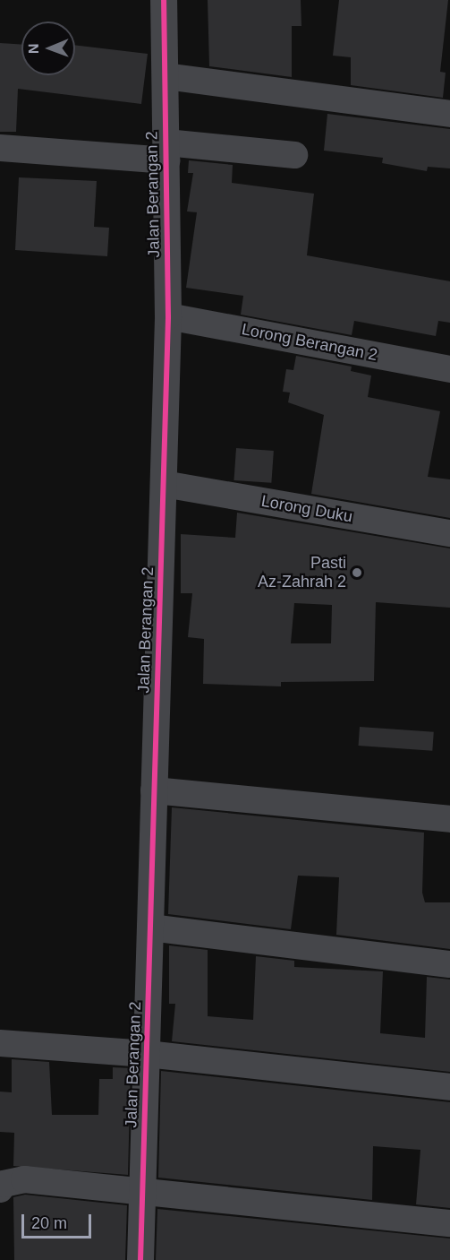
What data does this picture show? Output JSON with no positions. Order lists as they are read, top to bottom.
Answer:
{
  "streets": {
    "street": ["Jalan Berangan 2", "Lorong Berangan 2", "Lorong Duku"]
  },
  "crossings": [
    ["Jalan Berangan 2", "Lorong Berangan 2"],
    ["Jalan Berangan 2", "Lorong Duku"]
  ],
  "places": ["Pasti Az-Zahrah 2"],
  "scale_bar": "20 m",
  "north": "left"
}
